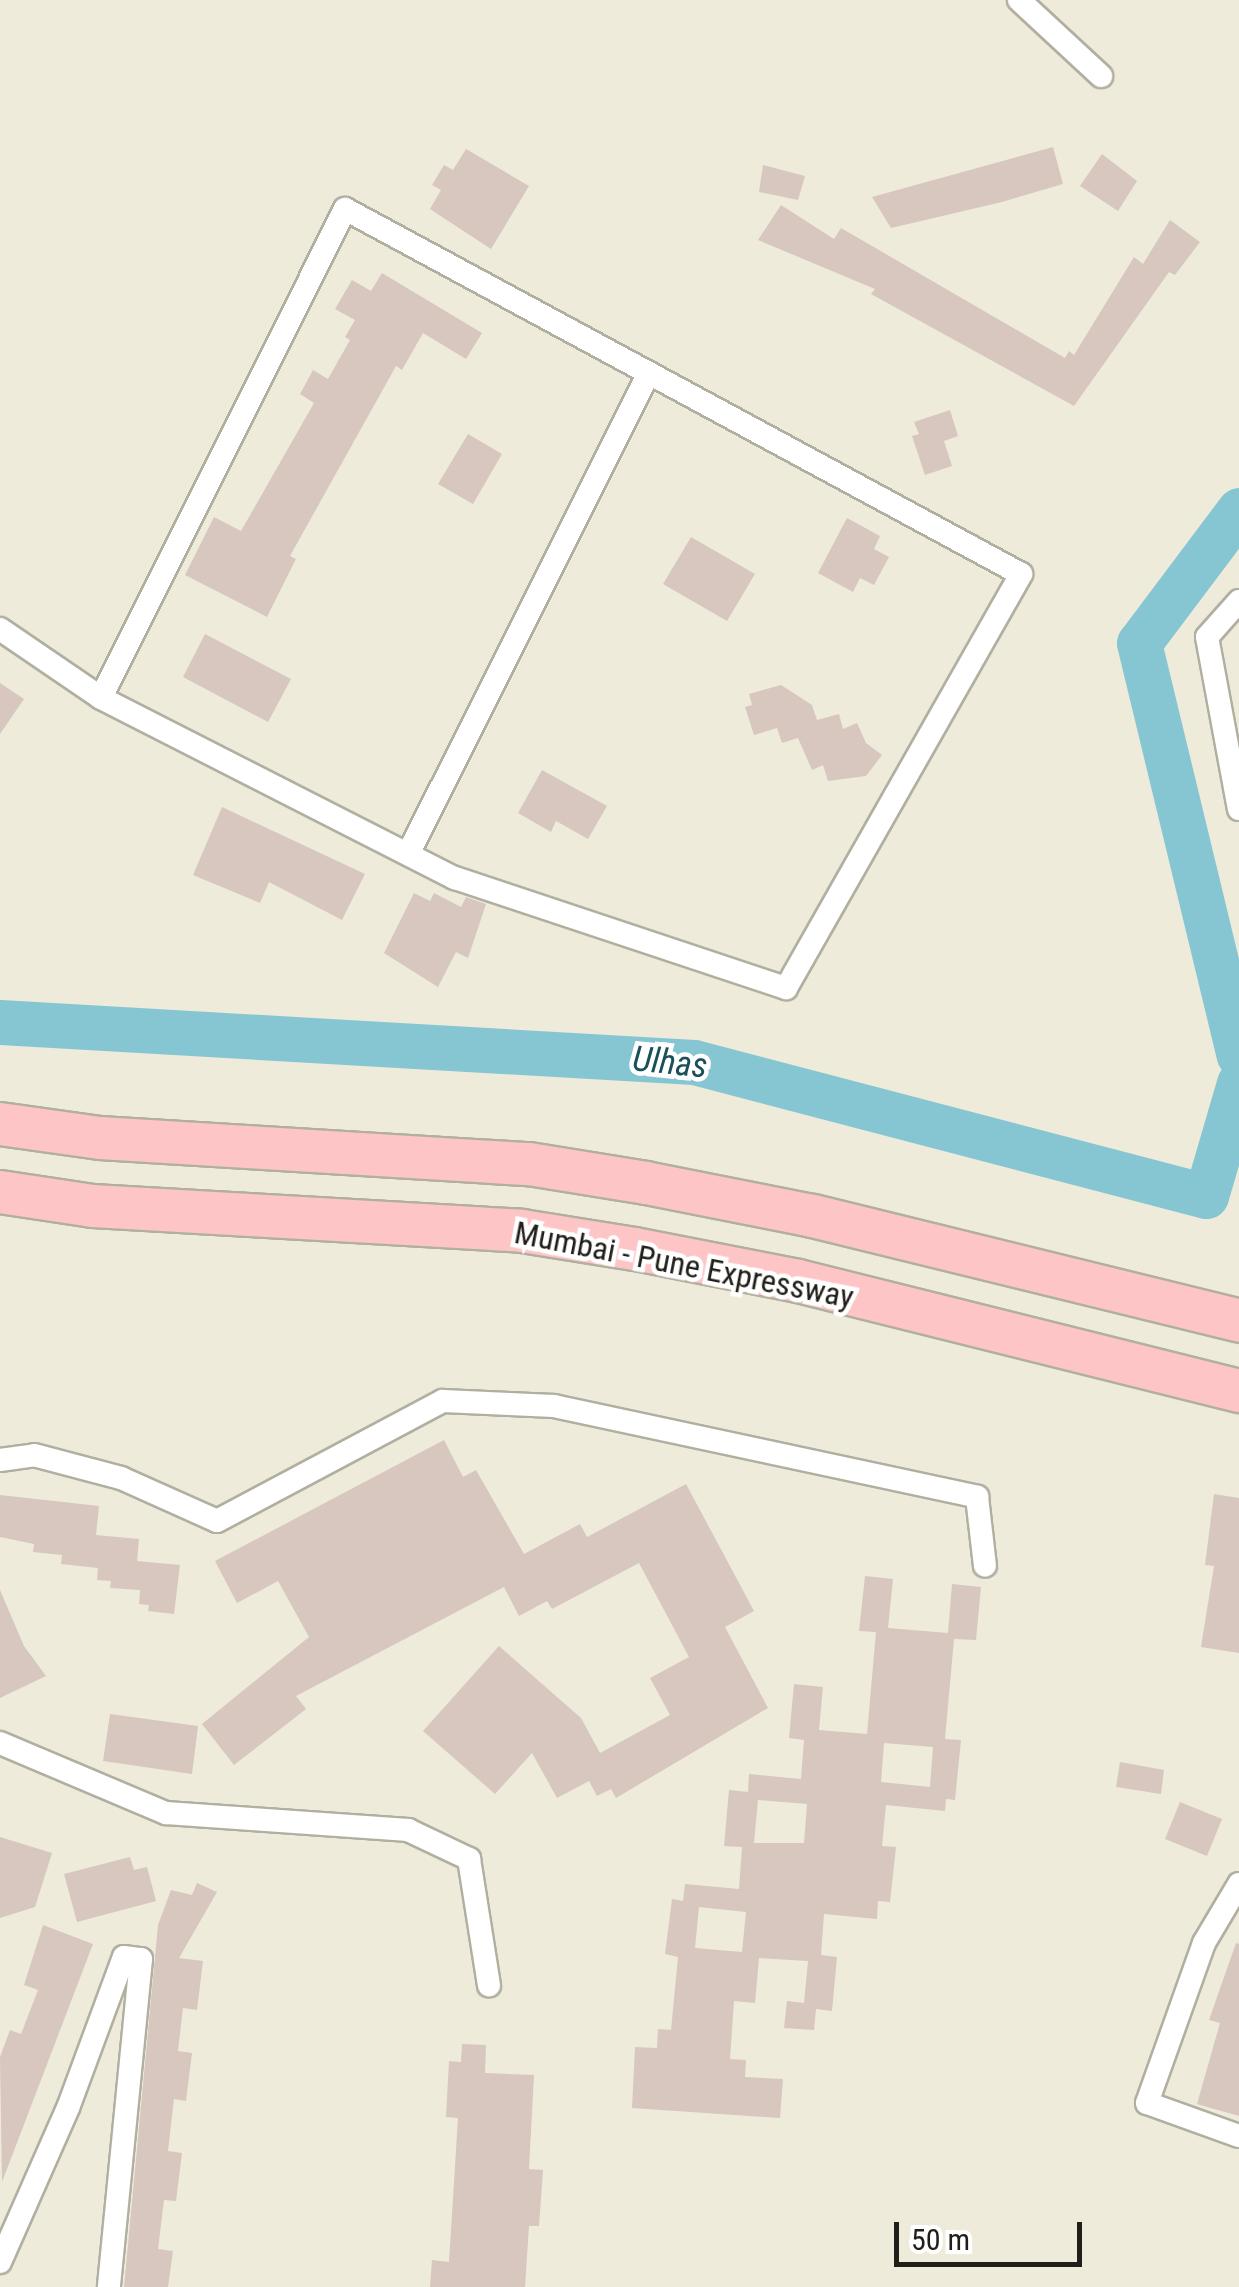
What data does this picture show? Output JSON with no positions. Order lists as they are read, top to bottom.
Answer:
{
  "streets": {
    "highway": ["Mumbai - Pune Expressway"]
  },
  "water": ["Ulhas"],
  "scale_bar": "50 m"
}
